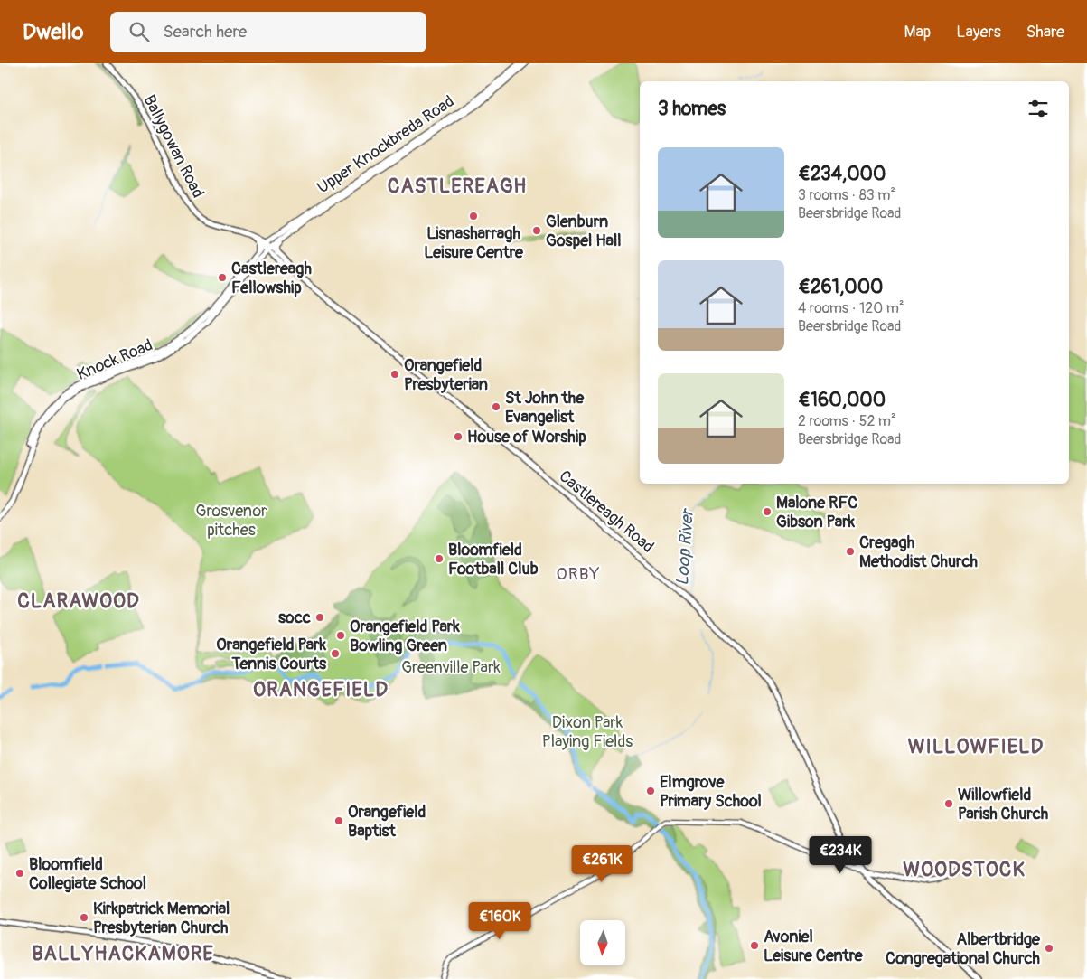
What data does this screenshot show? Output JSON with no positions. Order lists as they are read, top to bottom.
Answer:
{
  "streets": {
    "highway": ["Upper Knockbreda Road", "Knock Road"],
    "main road": ["Ballygowan Road", "Castlereagh Road"]
  },
  "crossings": [
    ["Upper Knockbreda Road", "Ballygowan Road"],
    ["Upper Knockbreda Road", "Knock Road"],
    ["Upper Knockbreda Road", "Castlereagh Road"],
    ["Ballygowan Road", "Knock Road"],
    ["Ballygowan Road", "Castlereagh Road"],
    ["Knock Road", "Castlereagh Road"]
  ],
  "districts": [
    "CASTLEREAGH",
    "ORBY",
    "CLARAWOOD",
    "ORANGEFIELD",
    "WILLOWFIELD",
    "WOODSTOCK",
    "BALLYHACKAMORE"
  ],
  "water": ["Loop River"],
  "parks": ["Grosvenor pitches", "Greenville Park", "Dixon Park Playing Fields"],
  "places": [
    "Lisnasharragh Leisure Centre",
    "Glenburn Gospel Hall",
    "Castlereagh Fellowship",
    "Orangefield Presbyterian",
    "St John the Evangelist",
    "House of Worship",
    "Malone RFC Gibson Park",
    "Cregagh Methodist Church",
    "Bloomfield Football Club",
    "socc",
    "Orangefield Park Bowling Green",
    "Orangefield Park Tennis Courts",
    "Elmgrove Primary School",
    "Willowfield Parish Church",
    "Orangefield Baptist",
    "Bloomfield Collegiate School",
    "Kirkpatrick Memorial Presbyterian Church",
    "Avoniel Leisure Centre",
    "Albertbridge Congregational Church"
  ],
  "north": "bottom",
  "page": {
    "header": "Dwello",
    "search": "Search here",
    "nav": ["Map", "Layers", "Share"],
    "heading": "3 homes",
    "list": [
      {
        "name": "€234,000",
        "note": "3 rooms · 83 m² · Beersbridge Road"
      },
      {
        "name": "€261,000",
        "note": "4 rooms · 120 m² · Beersbridge Road"
      },
      {
        "name": "€160,000",
        "note": "2 rooms · 52 m² · Beersbridge Road"
      }
    ],
    "price": ["€234K", "€261K", "€160K"]
  }
}
